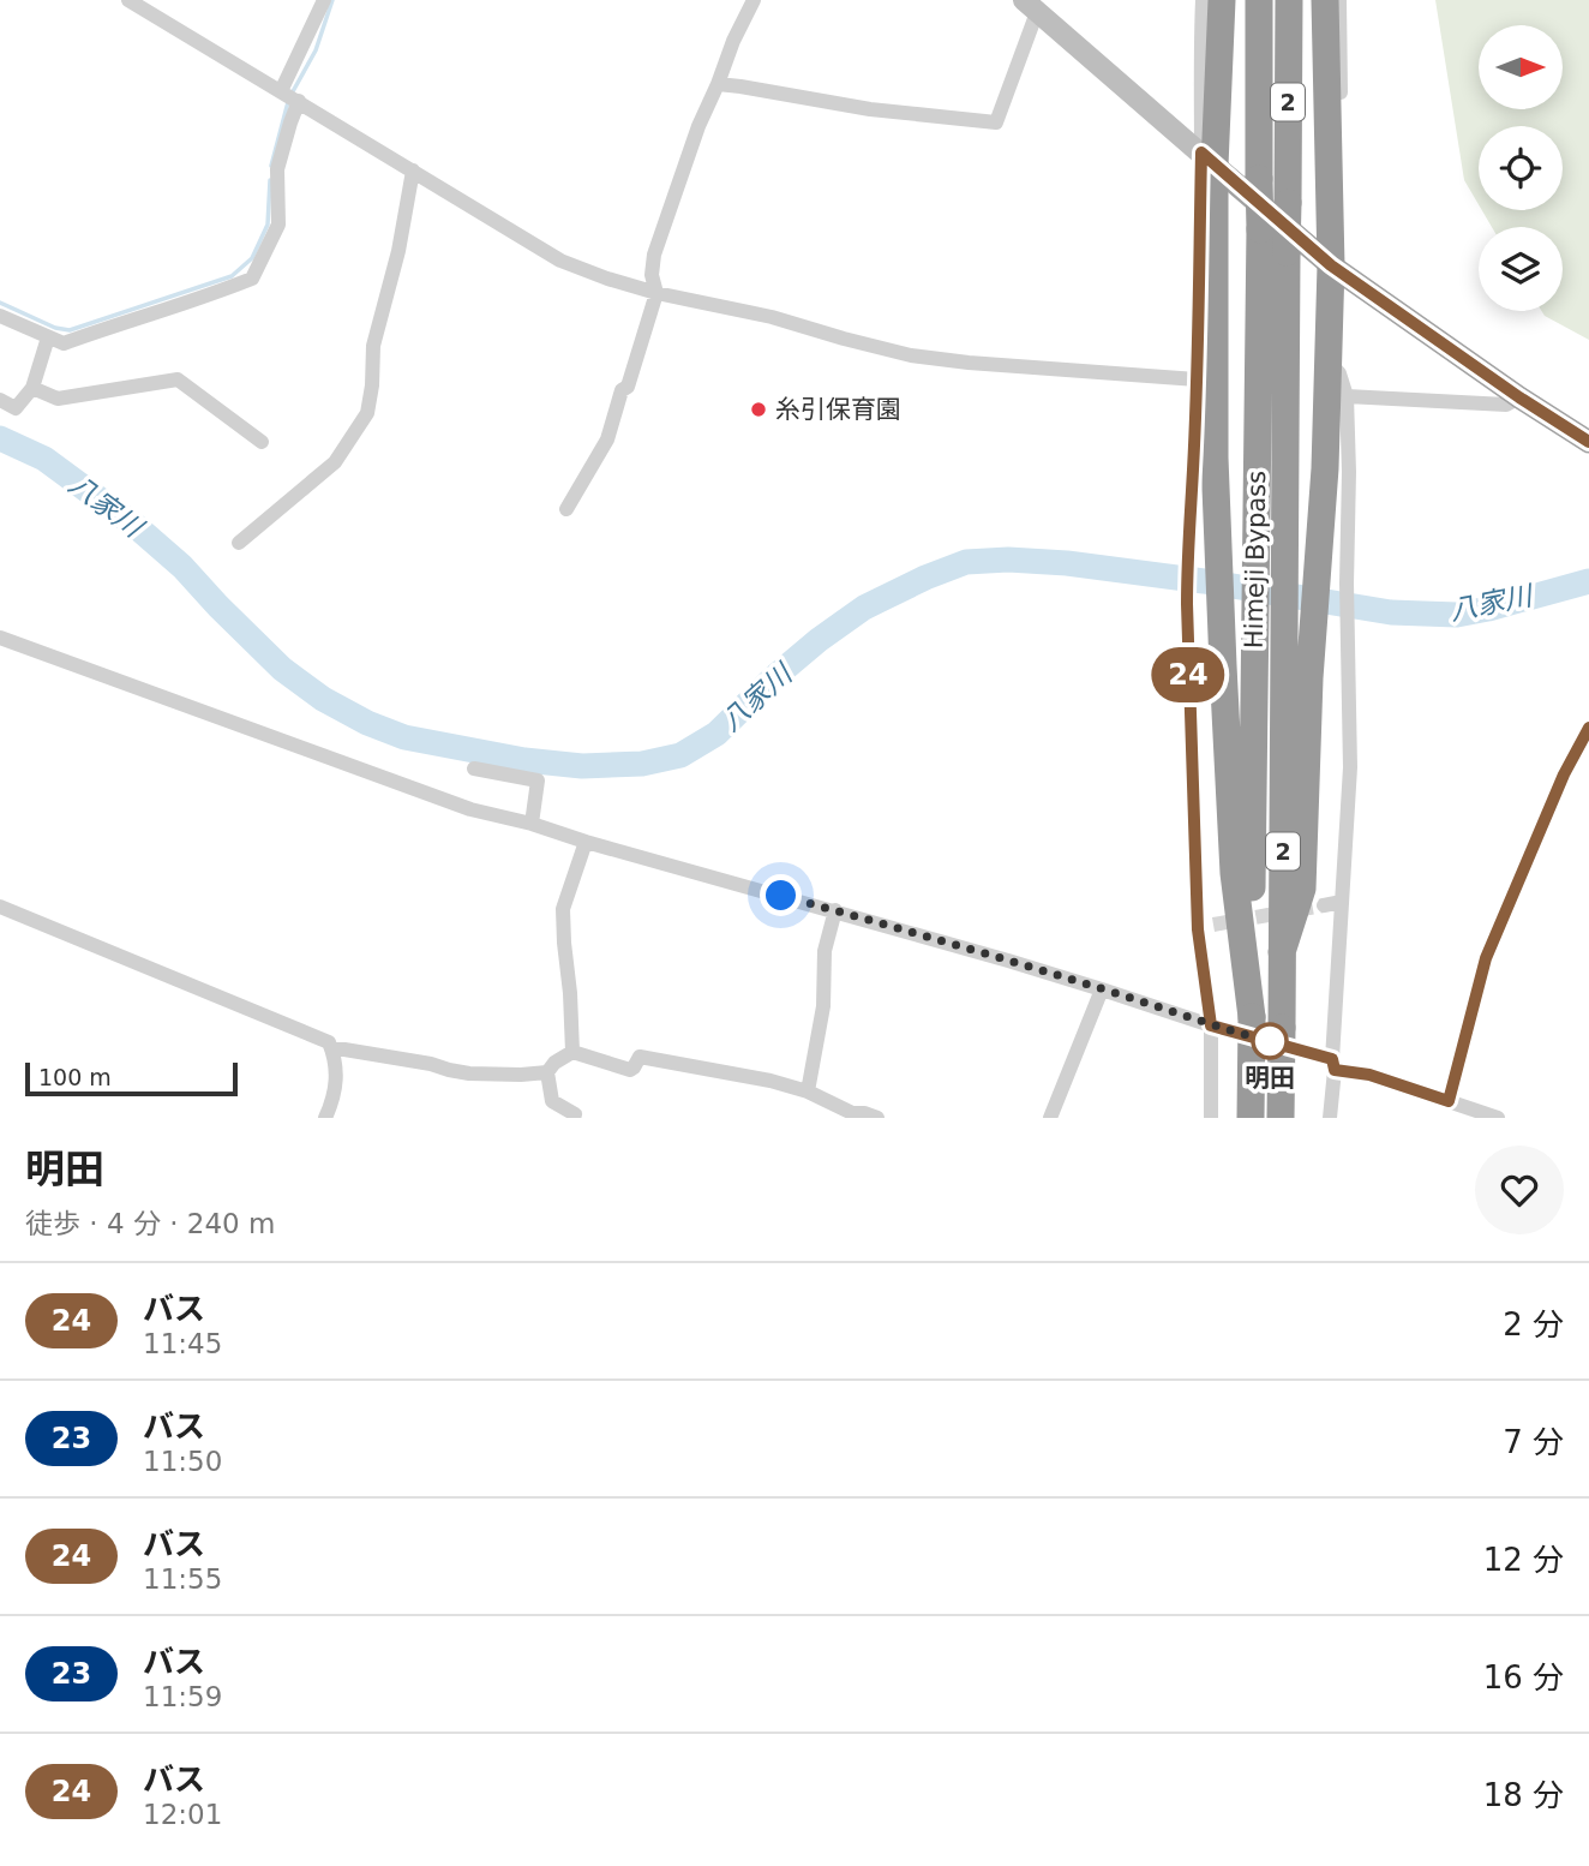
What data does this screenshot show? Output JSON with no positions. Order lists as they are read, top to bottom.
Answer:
{
  "streets": {
    "highway": ["2", "Himeji Bypass"]
  },
  "water": ["八家川"],
  "places": ["糸引保育園", "明田"],
  "lines": ["bus line 24"],
  "scale_bar": "100 m",
  "north": "right",
  "page": {
    "on_map": "24",
    "scale": "100 m",
    "heading": ["明田", "徒歩 · 4 分 · 240 m"],
    "list": [
      {
        "mark": "24",
        "name": "バス",
        "note": "11:45",
        "value": "2 分"
      },
      {
        "mark": "23",
        "name": "バス",
        "note": "11:50",
        "value": "7 分"
      },
      {
        "mark": "24",
        "name": "バス",
        "note": "11:55",
        "value": "12 分"
      },
      {
        "mark": "23",
        "name": "バス",
        "note": "11:59",
        "value": "16 分"
      },
      {
        "mark": "24",
        "name": "バス",
        "note": "12:01",
        "value": "18 分"
      }
    ]
  }
}
